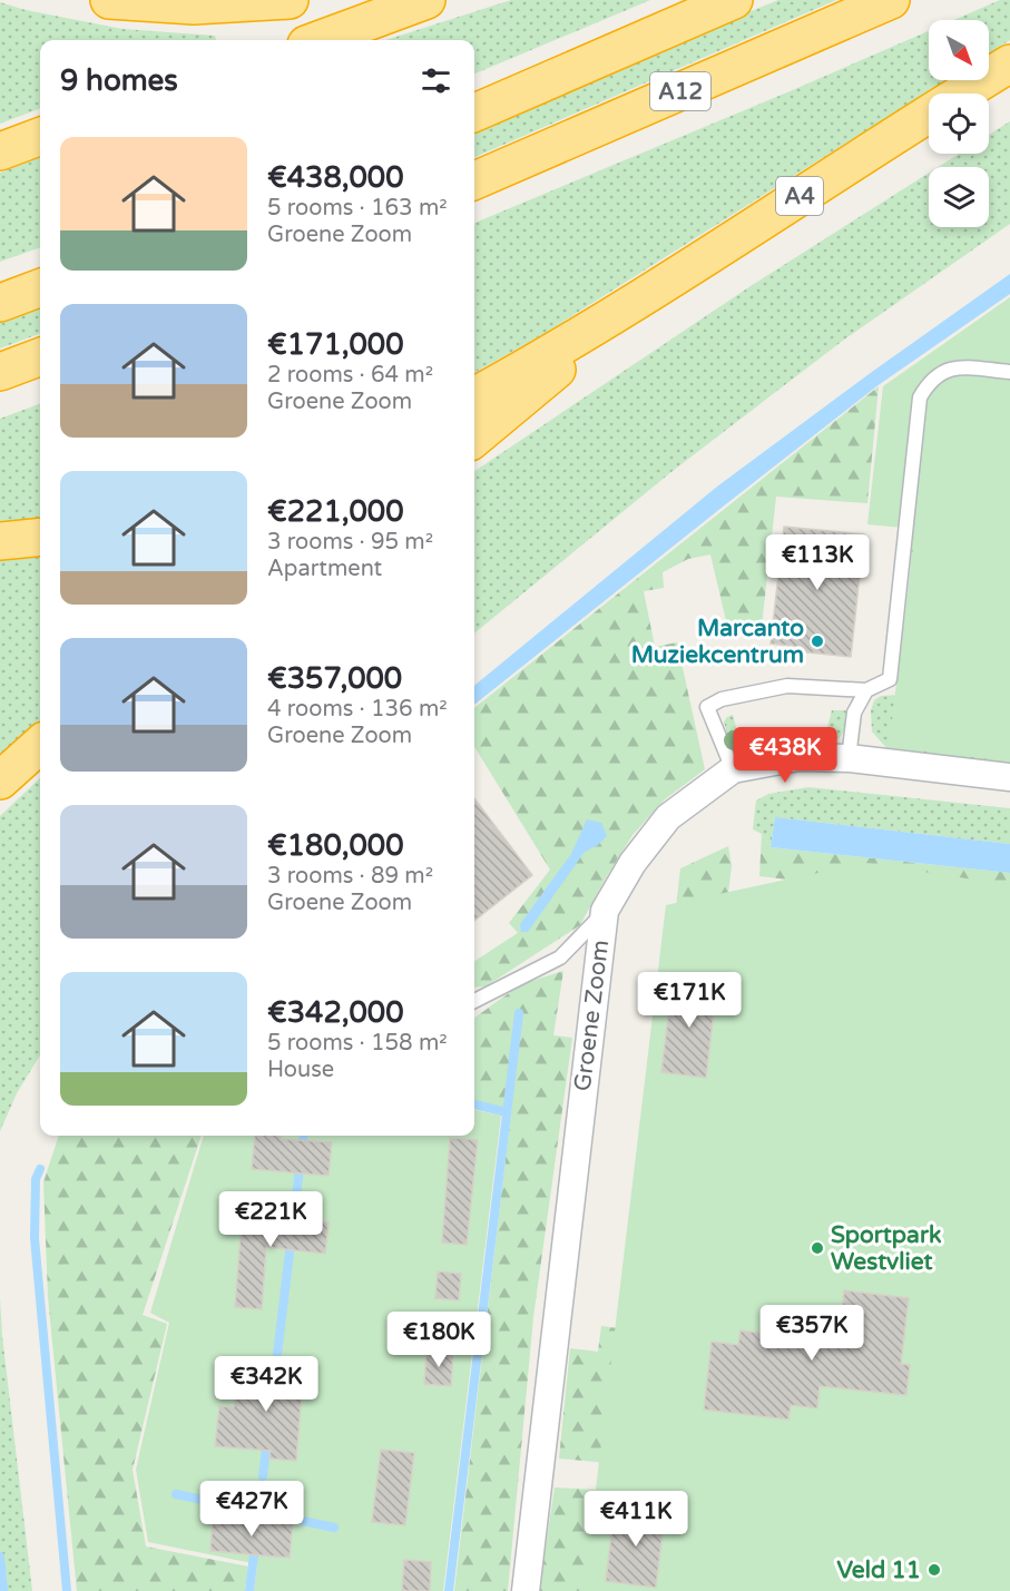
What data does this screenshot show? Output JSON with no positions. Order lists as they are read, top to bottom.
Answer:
{
  "streets": {
    "highway": ["A12", "A4"],
    "street": ["Groene Zoom"]
  },
  "places": ["Marcanto Muziekcentrum", "Sportpark Westvliet", "Veld 11"],
  "north": "bottom right",
  "page": {
    "heading": "9 homes",
    "list": [
      {
        "name": "€438,000",
        "note": "5 rooms · 163 m² · Groene Zoom"
      },
      {
        "name": "€171,000",
        "note": "2 rooms · 64 m² · Groene Zoom"
      },
      {
        "name": "€221,000",
        "note": "3 rooms · 95 m² · Apartment"
      },
      {
        "name": "€357,000",
        "note": "4 rooms · 136 m² · Groene Zoom"
      },
      {
        "name": "€180,000",
        "note": "3 rooms · 89 m² · Groene Zoom"
      },
      {
        "name": "€342,000",
        "note": "5 rooms · 158 m² · House"
      }
    ],
    "price": [
      "€113K",
      "€438K",
      "€171K",
      "€221K",
      "€357K",
      "€180K",
      "€342K",
      "€427K",
      "€411K"
    ]
  }
}
